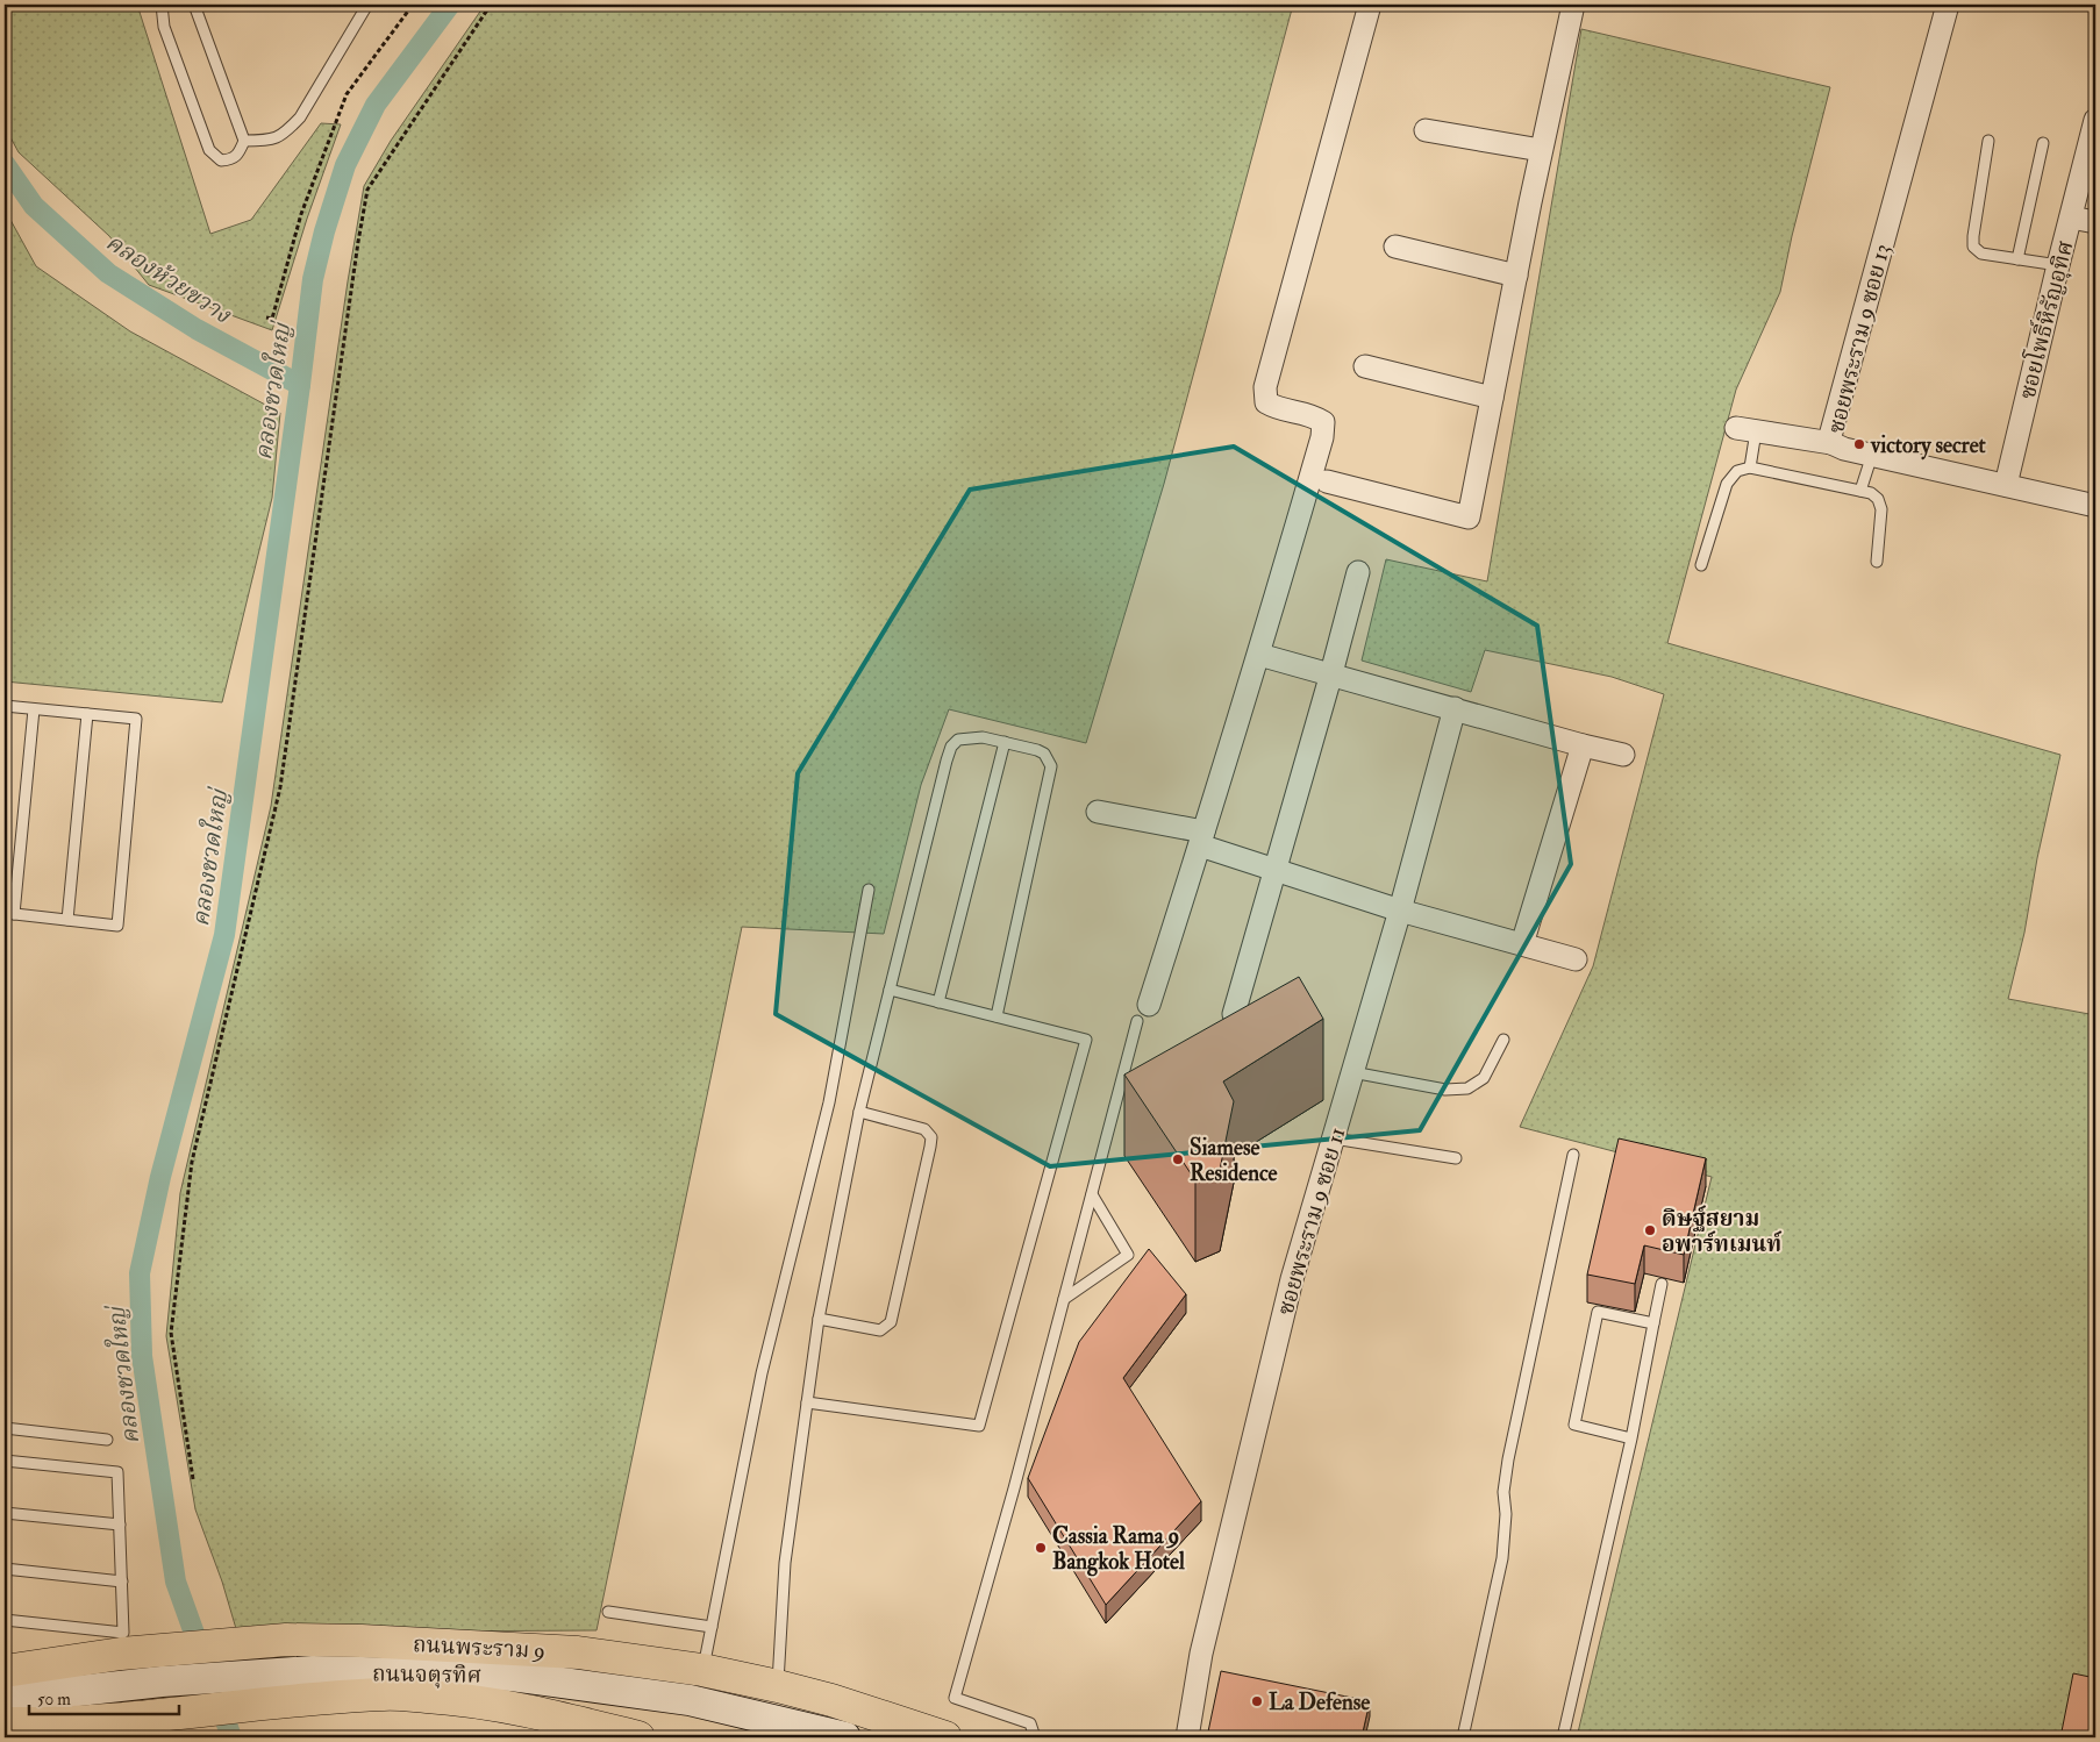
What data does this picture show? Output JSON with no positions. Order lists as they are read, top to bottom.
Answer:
{
  "streets": {
    "main road": ["ถนนพระราม 9", "ถนนจตุรทิศ"],
    "street": ["ซอยโพธิ์หิรัญอุทิศ", "ซอยพระราม 9 ซอย 13", "ซอยพระราม 9 ซอย 11"]
  },
  "crossings": [
    ["ซอยโพธิ์หิรัญอุทิศ", "ซอยพระราม 9 ซอย 13"]
  ],
  "water": ["คลองห้วยขวาง", "คลองชวดใหญ่"],
  "places": [
    "victory secret",
    "Siamese Residence",
    "ดิษฐ์สยาม อพาร์ทเมนท์",
    "Cassia Rama 9 Bangkok Hotel",
    "La Defense"
  ],
  "scale_bar": "50 m"
}
